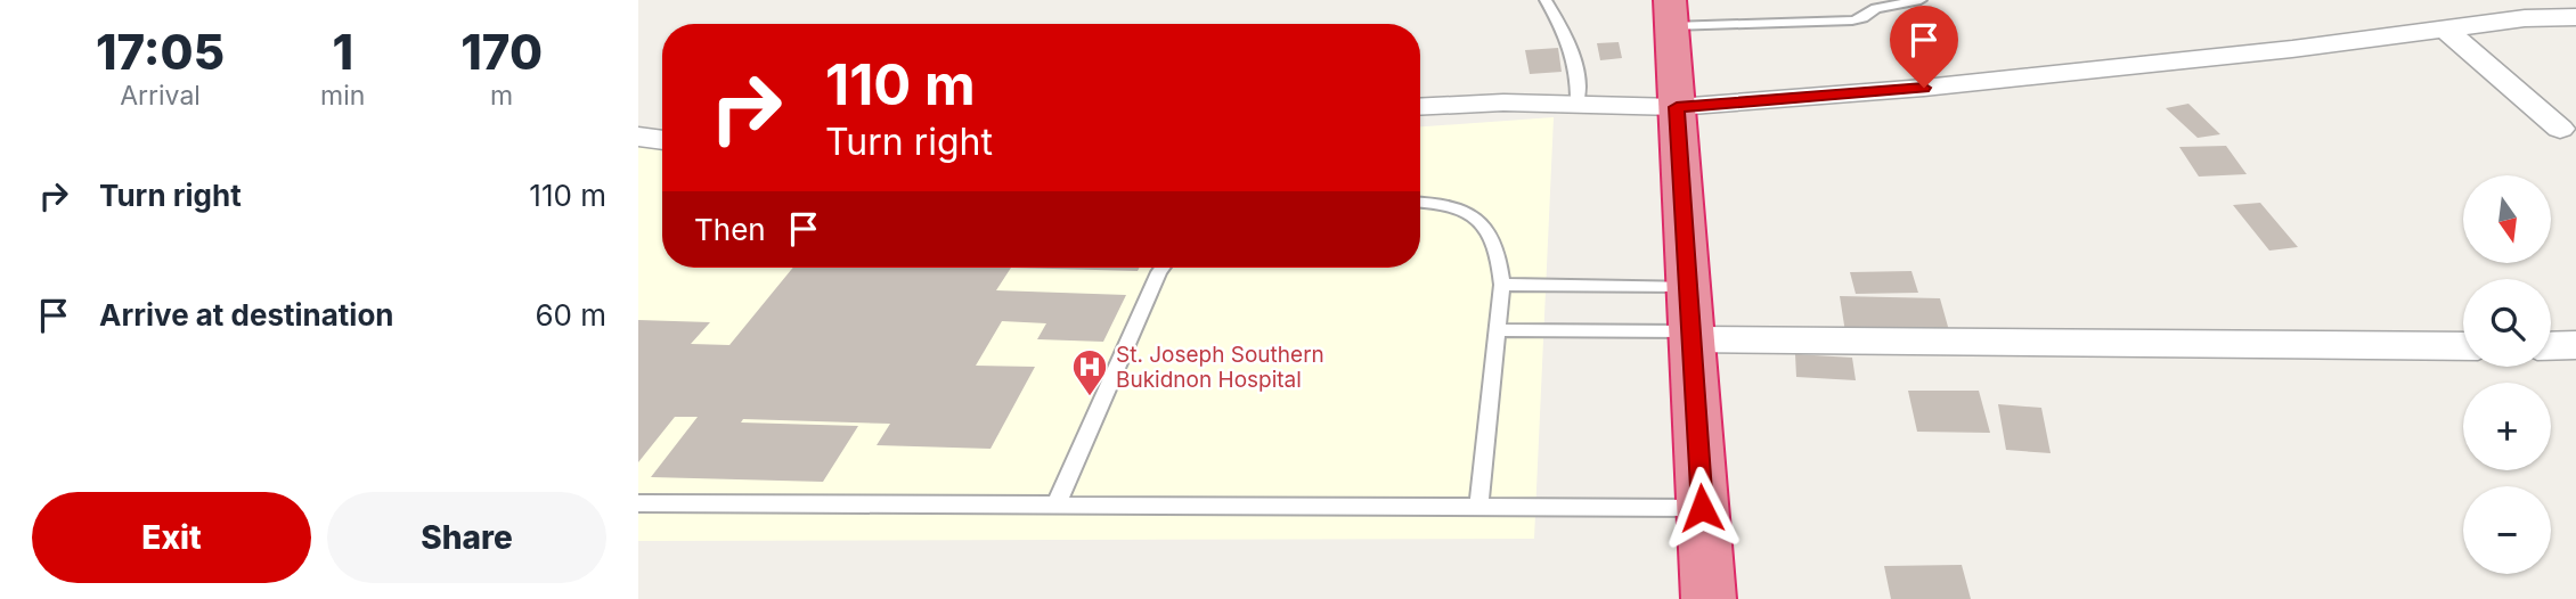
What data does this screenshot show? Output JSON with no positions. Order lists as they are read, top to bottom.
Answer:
{
  "places": {
    "hospital": ["St. Joseph Southern Bukidnon Hospital"]
  },
  "north": "bottom",
  "page": {
    "eta": [
      "17:05",
      "Arrival",
      "1",
      "min",
      "170",
      "m"
    ],
    "turn": ["110 m", "Turn right"],
    "list": [
      {
        "name": "Turn right",
        "value": "110 m"
      },
      {
        "name": "Arrive at destination",
        "value": "60 m"
      }
    ],
    "map_buttons": ["+", "−"],
    "then": "Then",
    "buttons": ["Exit", "Share"]
  }
}
